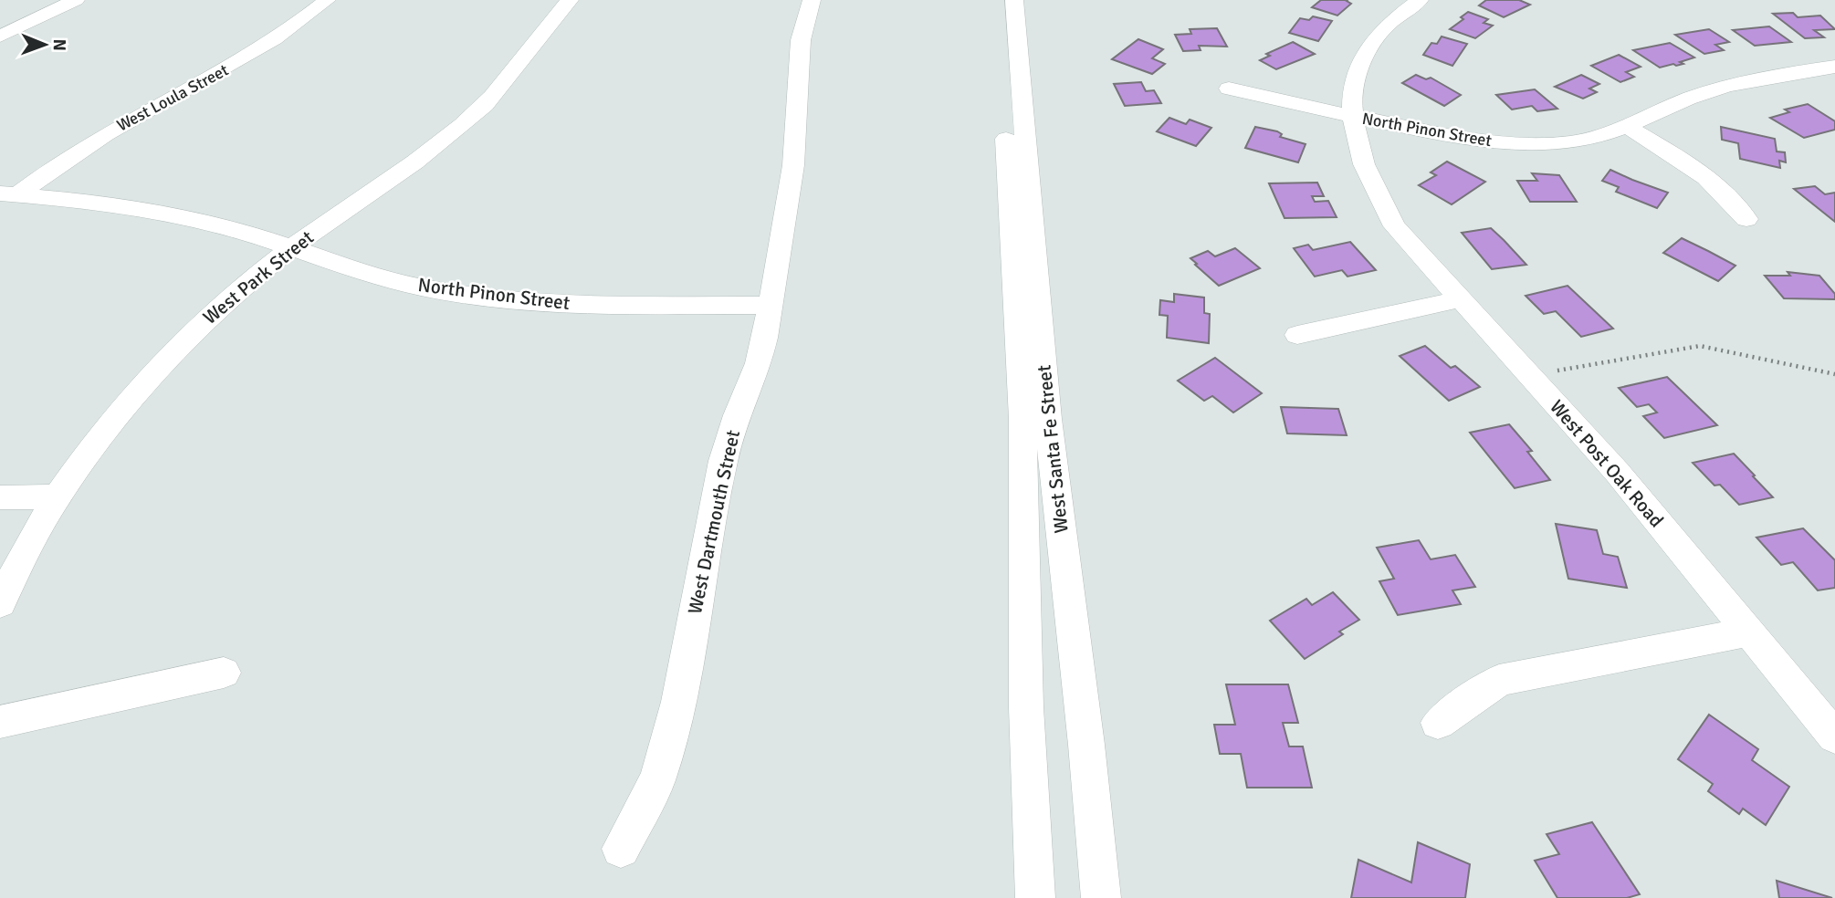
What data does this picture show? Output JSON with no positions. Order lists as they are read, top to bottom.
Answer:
{
  "streets": {
    "street": [
      "West Loula Street",
      "North Pinon Street",
      "West Park Street",
      "West Santa Fe Street",
      "West Post Oak Road",
      "West Dartmouth Street"
    ]
  },
  "crossings": [
    ["West Loula Street", "North Pinon Street"],
    ["North Pinon Street", "West Park Street"],
    ["North Pinon Street", "West Post Oak Road"],
    ["North Pinon Street", "West Dartmouth Street"]
  ],
  "north": "right"
}
